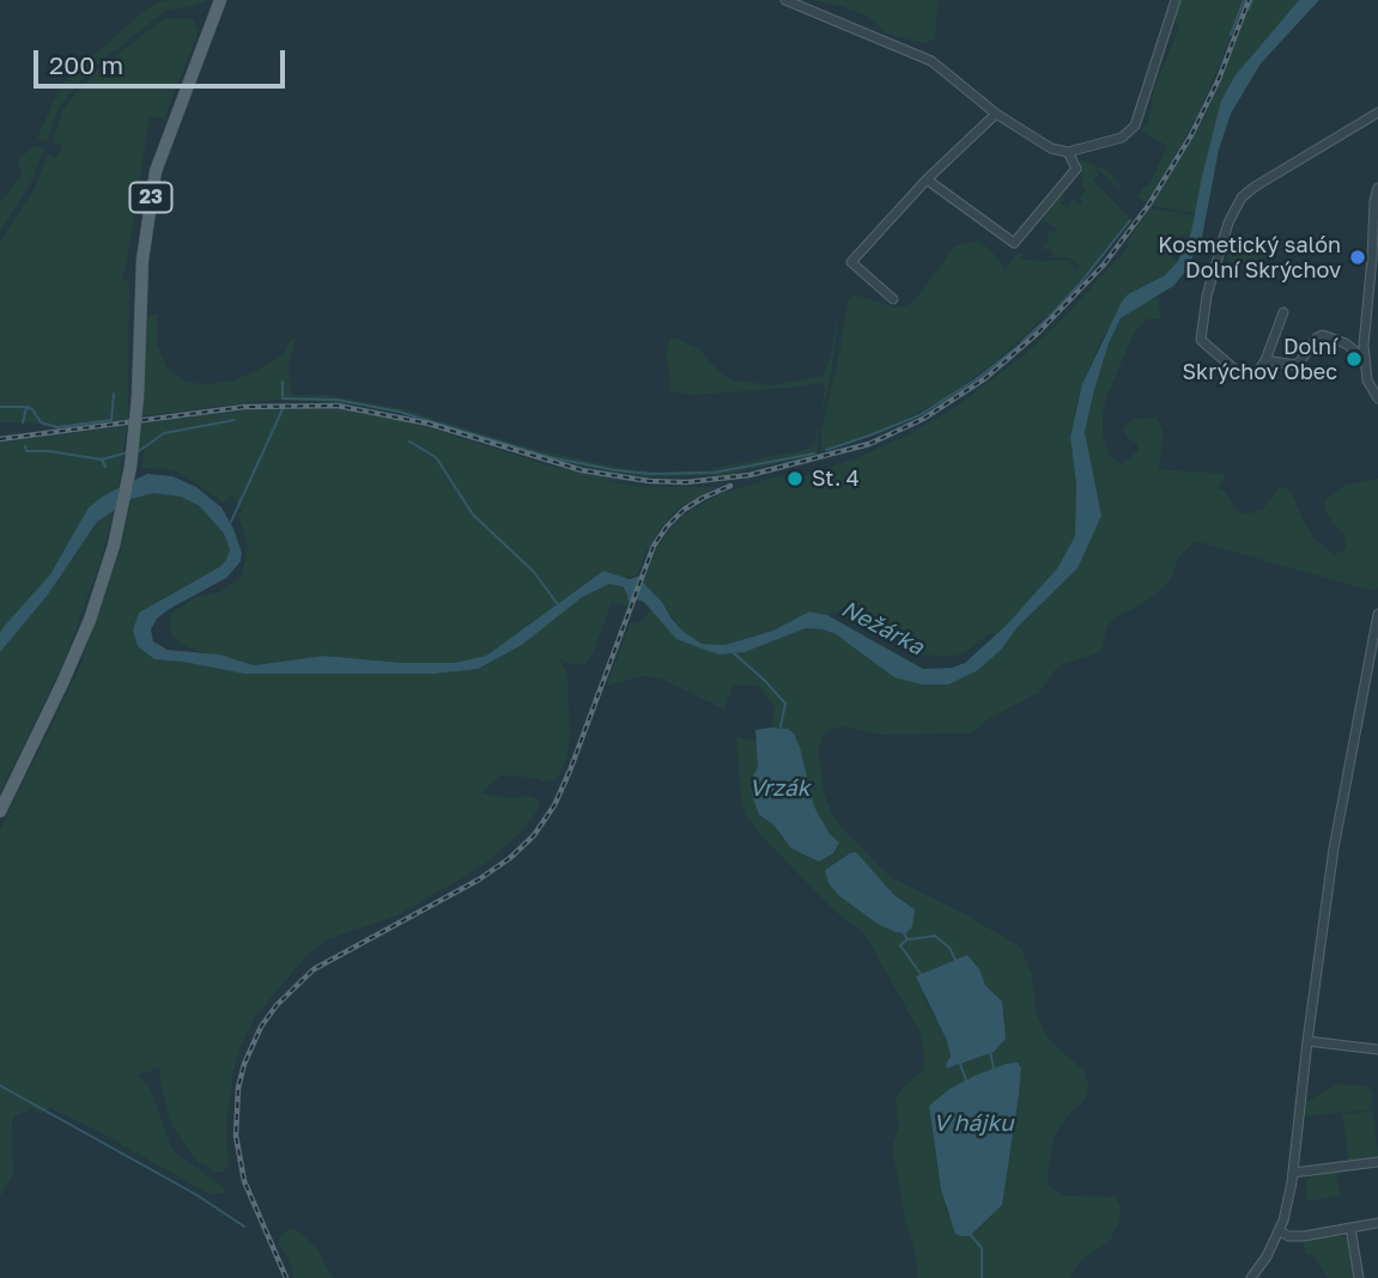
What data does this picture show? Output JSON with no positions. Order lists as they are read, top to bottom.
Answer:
{
  "streets": {
    "main road": ["23"]
  },
  "water": ["Nežárka", "Vrzák", "V hájku"],
  "places": ["Kosmetický salón Dolní Skrýchov", "Dolní Skrýchov Obec", "St. 4"],
  "scale_bar": "200 m"
}
